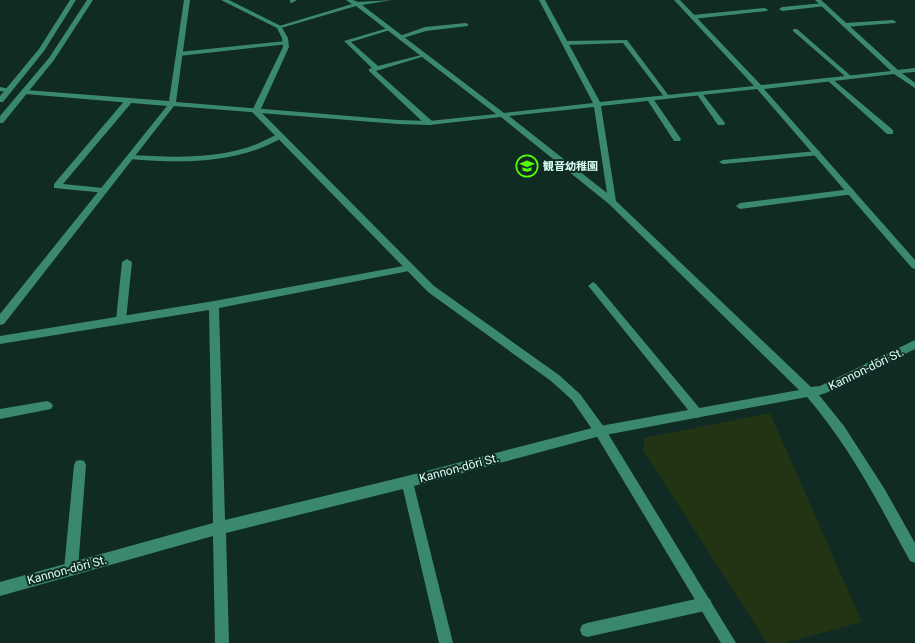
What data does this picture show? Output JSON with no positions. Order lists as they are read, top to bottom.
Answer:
{
  "streets": {
    "street": ["Kannon-dōri St."]
  },
  "places": {
    "school or university": ["観音幼稚園"]
  }
}
